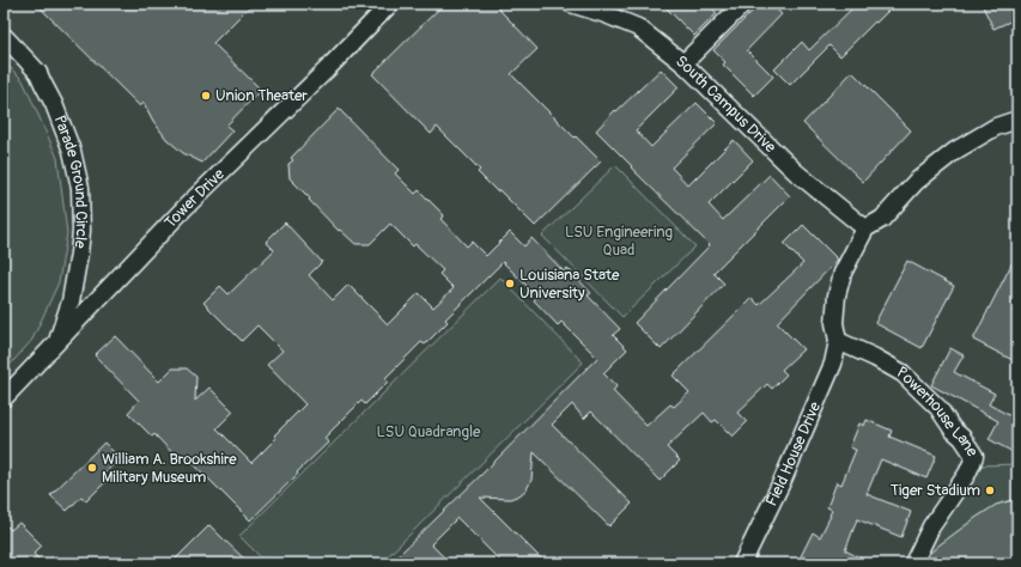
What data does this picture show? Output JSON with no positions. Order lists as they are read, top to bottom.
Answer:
{
  "streets": {
    "street": [
      "South Campus Drive",
      "Parade Ground Circle",
      "Tower Drive",
      "Powerhouse Lane",
      "Field House Drive"
    ]
  },
  "crossings": [
    ["Parade Ground Circle", "Tower Drive"],
    ["Powerhouse Lane", "Field House Drive"]
  ],
  "parks": ["LSU Engineering Quad", "LSU Quadrangle"],
  "places": [
    "Union Theater",
    "Louisiana State University",
    "William A. Brookshire Military Museum",
    "Tiger Stadium"
  ]
}
